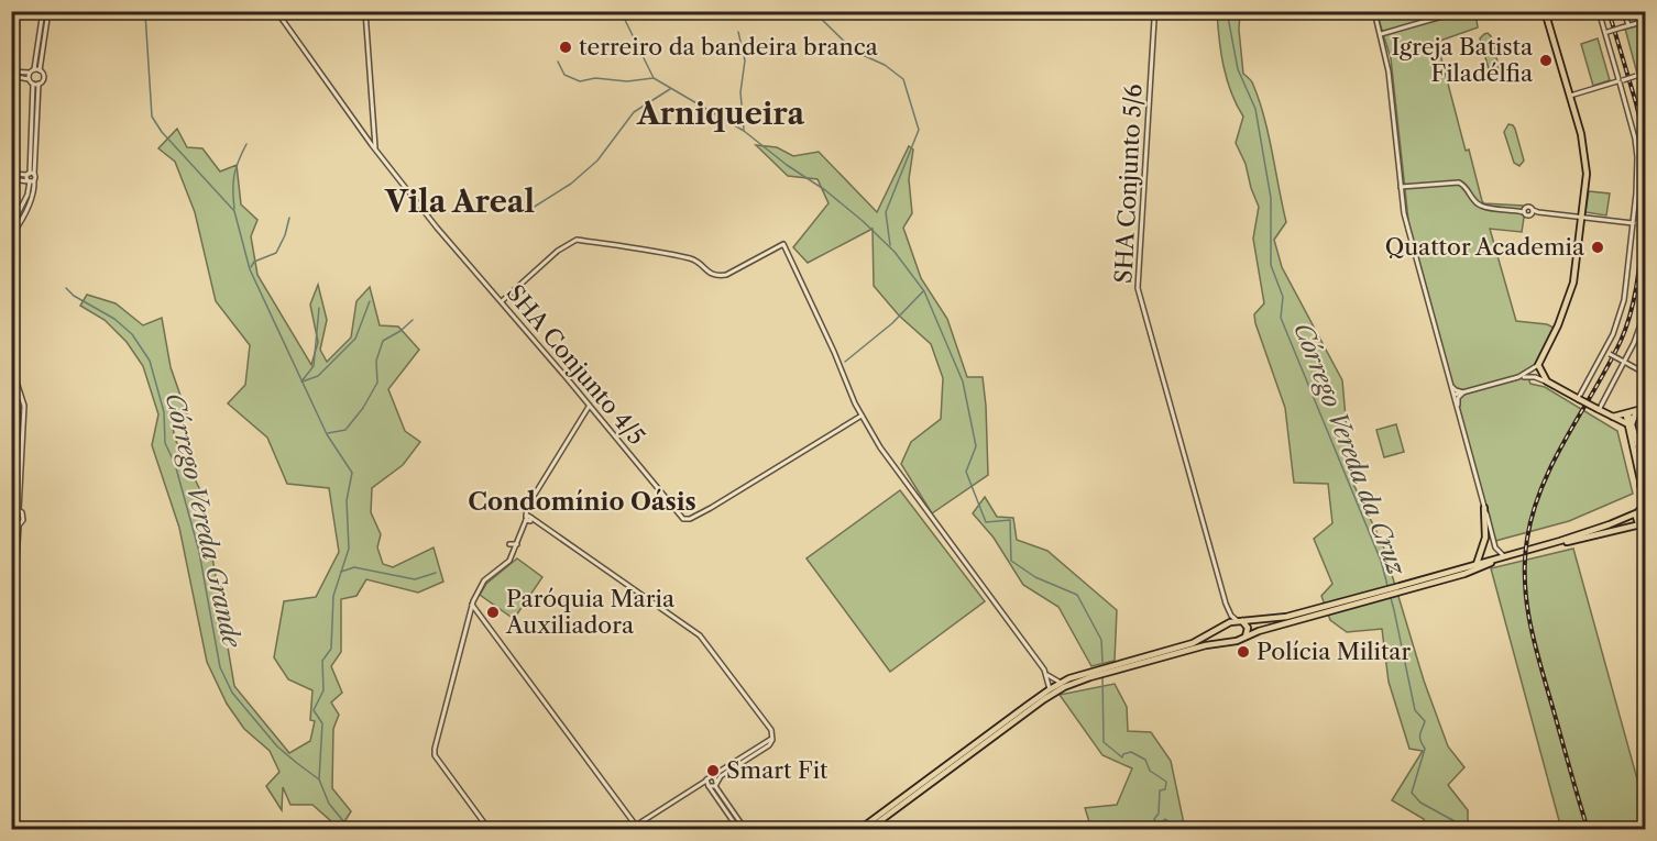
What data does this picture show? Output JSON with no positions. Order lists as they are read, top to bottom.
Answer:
{
  "streets": {
    "street": ["SHA Conjunto 5/6", "SHA Conjunto 4/5"]
  },
  "districts": ["Arniqueira", "Vila Areal", "Condomínio Oásis"],
  "water": ["Córrego Vereda da Cruz", "Córrego Vereda Grande"],
  "places": [
    "terreiro da bandeira branca",
    "Igreja Batista Filadélfia",
    "Quattor Academia",
    "Paróquia Maria Auxiliadora",
    "Polícia Militar",
    "Smart Fit"
  ]
}
